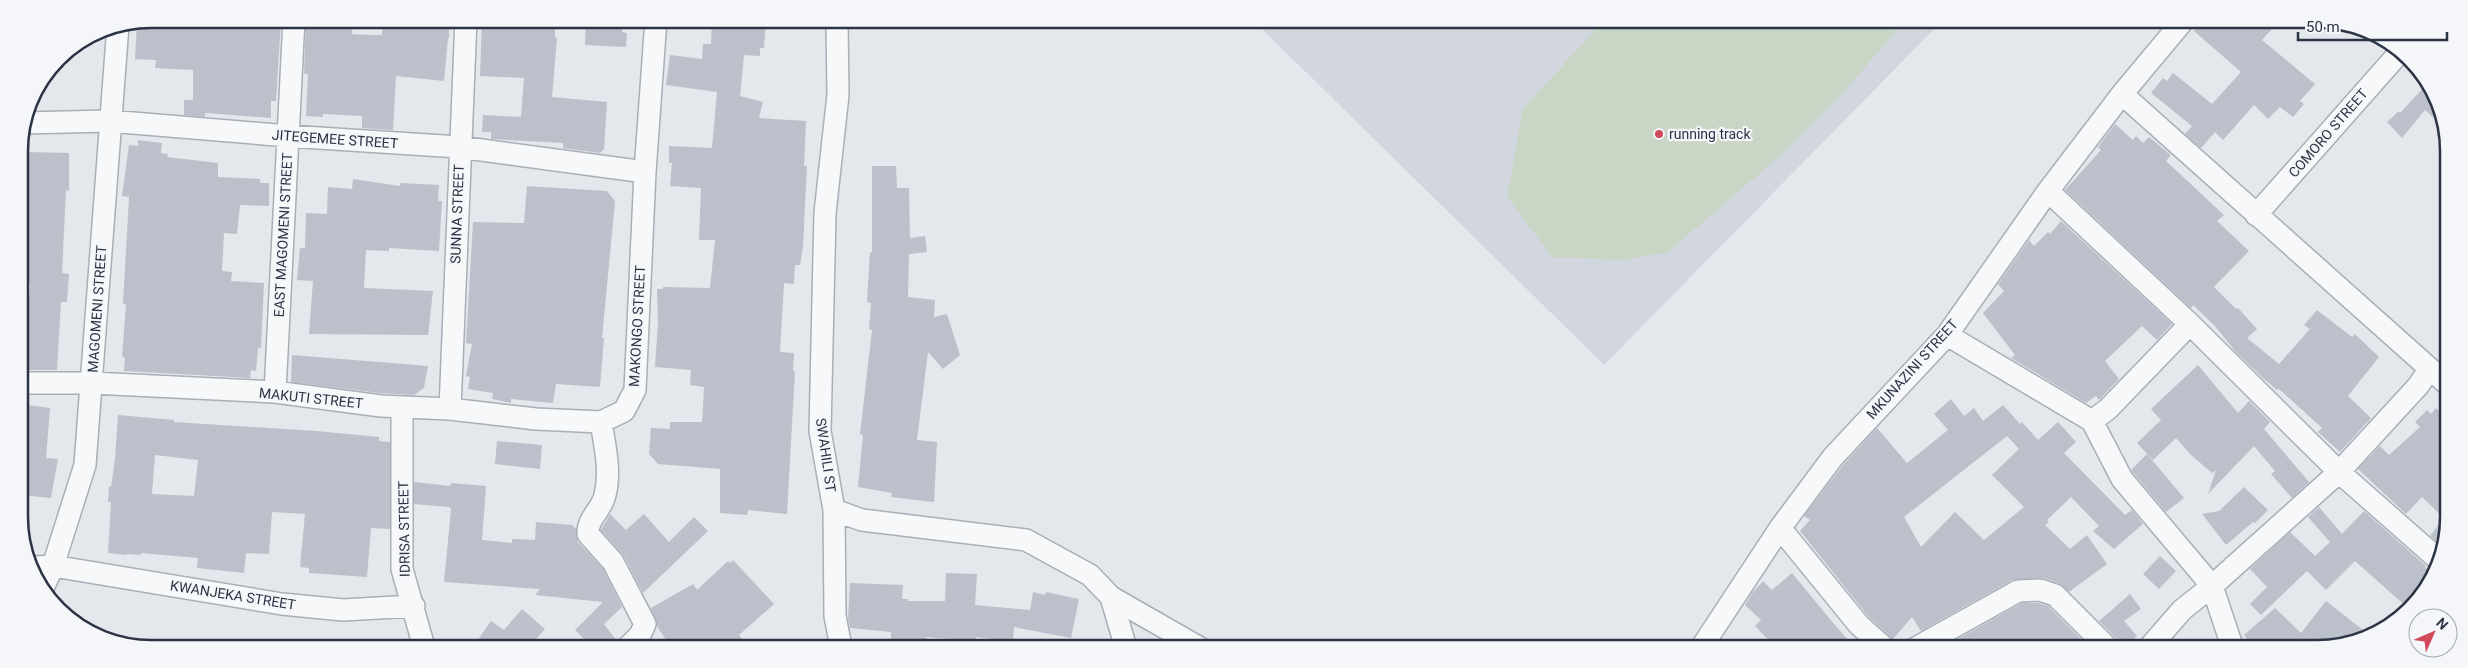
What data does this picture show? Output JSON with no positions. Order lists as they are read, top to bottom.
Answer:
{
  "streets": {
    "street": [
      "COMORO STREET",
      "JITEGEMEE STREET",
      "SUNNA STREET",
      "EAST MAGOMENI STREET",
      "MAGOMENI STREET",
      "MAKONGO STREET",
      "MKUNAZINI STREET",
      "MAKUTI STREET",
      "SWAHILI ST",
      "IDRISA STREET",
      "KWANJEKA STREET"
    ]
  },
  "crossings": [
    ["JITEGEMEE STREET", "SUNNA STREET"],
    ["JITEGEMEE STREET", "EAST MAGOMENI STREET"],
    ["JITEGEMEE STREET", "MAGOMENI STREET"],
    ["JITEGEMEE STREET", "MAKONGO STREET"],
    ["SUNNA STREET", "MAKUTI STREET"],
    ["EAST MAGOMENI STREET", "MAKUTI STREET"],
    ["MAGOMENI STREET", "MAKUTI STREET"],
    ["MAGOMENI STREET", "KWANJEKA STREET"],
    ["MAKONGO STREET", "MAKUTI STREET"],
    ["MAKUTI STREET", "IDRISA STREET"],
    ["IDRISA STREET", "KWANJEKA STREET"]
  ],
  "places": ["running track"],
  "scale_bar": "50 m",
  "north": "top right"
}
